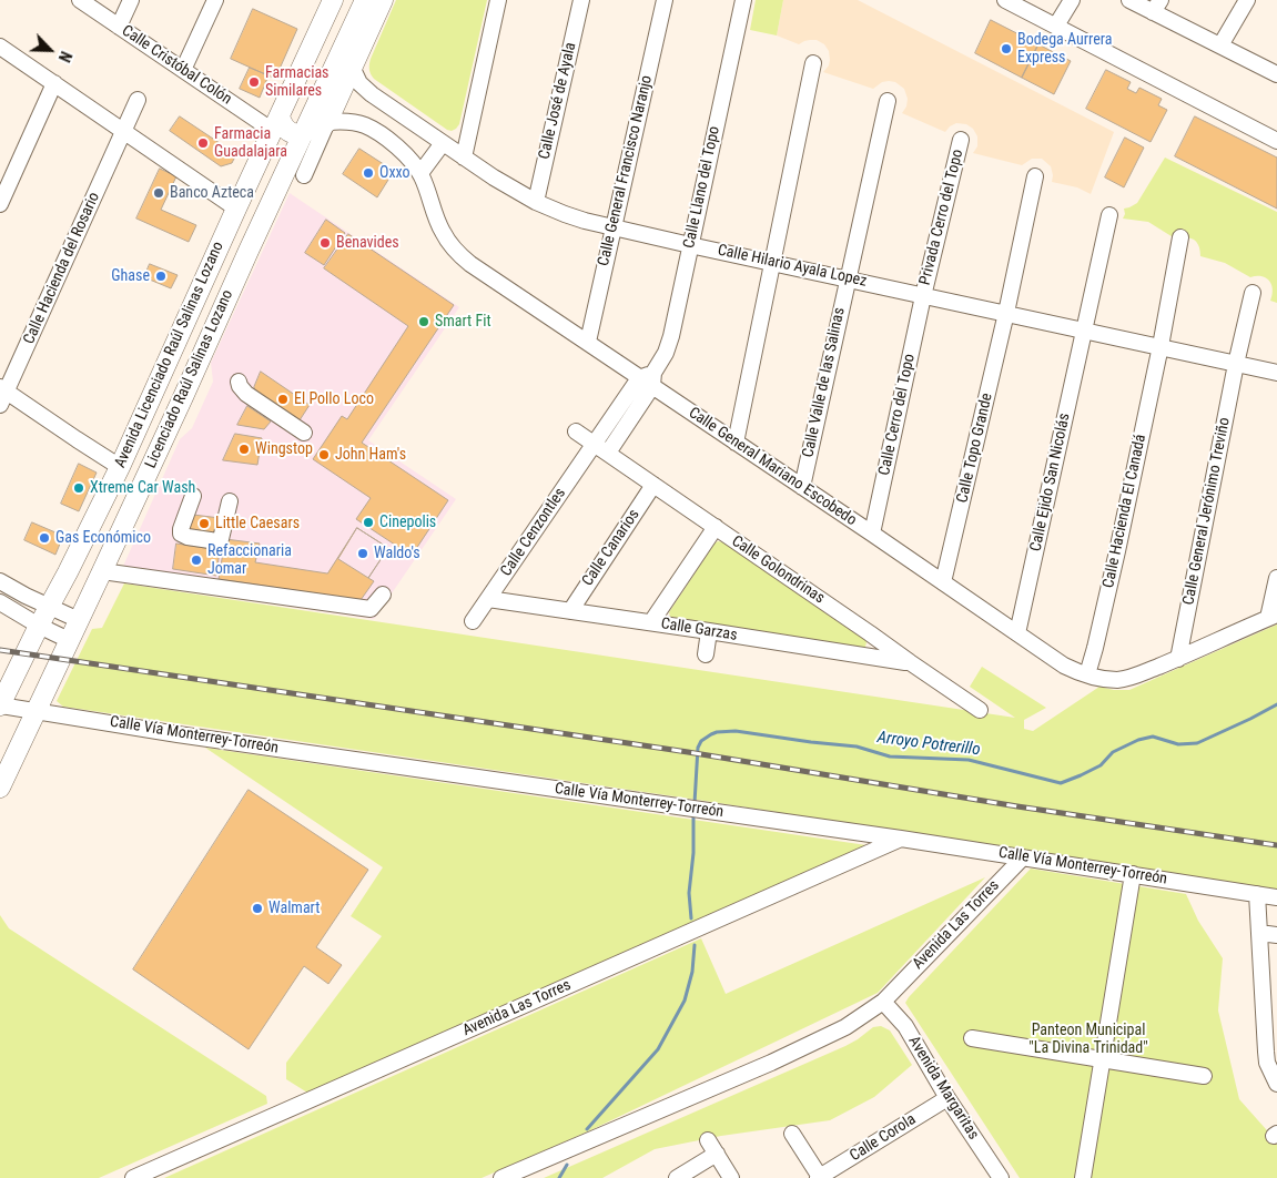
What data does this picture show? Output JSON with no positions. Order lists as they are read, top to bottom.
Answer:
{
  "streets": {
    "main road": ["Avenida Licenciado Raúl Salinas Lozano", "Licenciado Raúl Salinas Lozano"],
    "street": [
      "Calle Cristóbal Colón",
      "Calle José de Ayala",
      "Calle General Francisco Naranjo",
      "Calle Llano del Topo",
      "Privada Cerro del Topo",
      "Calle Hilario Ayala Lopez",
      "Calle Hacienda del Rosario",
      "Calle Valle de las Salinas",
      "Calle Cerro del Topo",
      "Calle Topo Grande",
      "Calle General Mariano Escobedo",
      "Calle Ejido San Nicolás",
      "Calle Hacienda El Canadá",
      "Calle General Jerónimo Treviño",
      "Calle Cenzontles",
      "Calle Canarios",
      "Calle Golondrinas",
      "Calle Garzas",
      "Calle Vía Monterrey-Torreón",
      "Avenida Las Torres",
      "Avenida Margaritas",
      "Calle Corola"
    ]
  },
  "crossings": [
    ["Calle Cristóbal Colón", "Avenida Licenciado Raúl Salinas Lozano"],
    ["Calle José de Ayala", "Calle Hilario Ayala Lopez"],
    ["Calle General Francisco Naranjo", "Calle Hilario Ayala Lopez"],
    ["Calle General Francisco Naranjo", "Calle General Mariano Escobedo"],
    ["Calle Llano del Topo", "Calle Hilario Ayala Lopez"],
    ["Calle Llano del Topo", "Calle General Mariano Escobedo"],
    ["Calle Llano del Topo", "Calle Cenzontles"],
    ["Privada Cerro del Topo", "Calle Hilario Ayala Lopez"],
    ["Privada Cerro del Topo", "Calle Cerro del Topo"],
    ["Calle Hilario Ayala Lopez", "Calle Valle de las Salinas"],
    ["Calle Hilario Ayala Lopez", "Calle Cerro del Topo"],
    ["Calle Hilario Ayala Lopez", "Calle Topo Grande"],
    ["Calle Hilario Ayala Lopez", "Calle Ejido San Nicolás"],
    ["Calle Hilario Ayala Lopez", "Calle Hacienda El Canadá"],
    ["Calle Hilario Ayala Lopez", "Calle General Jerónimo Treviño"],
    ["Avenida Licenciado Raúl Salinas Lozano", "Calle Vía Monterrey-Torreón"],
    ["Licenciado Raúl Salinas Lozano", "Calle Vía Monterrey-Torreón"],
    ["Calle Valle de las Salinas", "Calle General Mariano Escobedo"],
    ["Calle Cerro del Topo", "Calle General Mariano Escobedo"],
    ["Calle Topo Grande", "Calle General Mariano Escobedo"],
    ["Calle General Mariano Escobedo", "Calle Ejido San Nicolás"],
    ["Calle General Mariano Escobedo", "Calle Hacienda El Canadá"],
    ["Calle General Mariano Escobedo", "Calle General Jerónimo Treviño"],
    ["Calle General Mariano Escobedo", "Calle Cenzontles"],
    ["Calle Cenzontles", "Calle Golondrinas"],
    ["Calle Cenzontles", "Calle Garzas"],
    ["Calle Canarios", "Calle Golondrinas"],
    ["Calle Canarios", "Calle Garzas"],
    ["Calle Golondrinas", "Calle Garzas"],
    ["Calle Vía Monterrey-Torreón", "Avenida Las Torres"],
    ["Avenida Las Torres", "Avenida Margaritas"],
    ["Avenida Margaritas", "Calle Corola"]
  ],
  "water": ["Arroyo Potrerillo"],
  "parks": ["Panteon Municipal \"La Divina Trinidad\""],
  "places": [
    "Bodega Aurrera Express",
    "Farmacias Similares",
    "Farmacia Guadalajara",
    "Oxxo",
    "Banco Azteca",
    "Benavides",
    "Ghase",
    "Smart Fit",
    "El Pollo Loco",
    "Wingstop",
    "John Ham's",
    "Xtreme Car Wash",
    "Cinepolis",
    "Little Caesars",
    "Gas Económico",
    "Waldo's",
    "Refaccionaria Jomar",
    "Walmart"
  ],
  "north": "bottom right"
}
